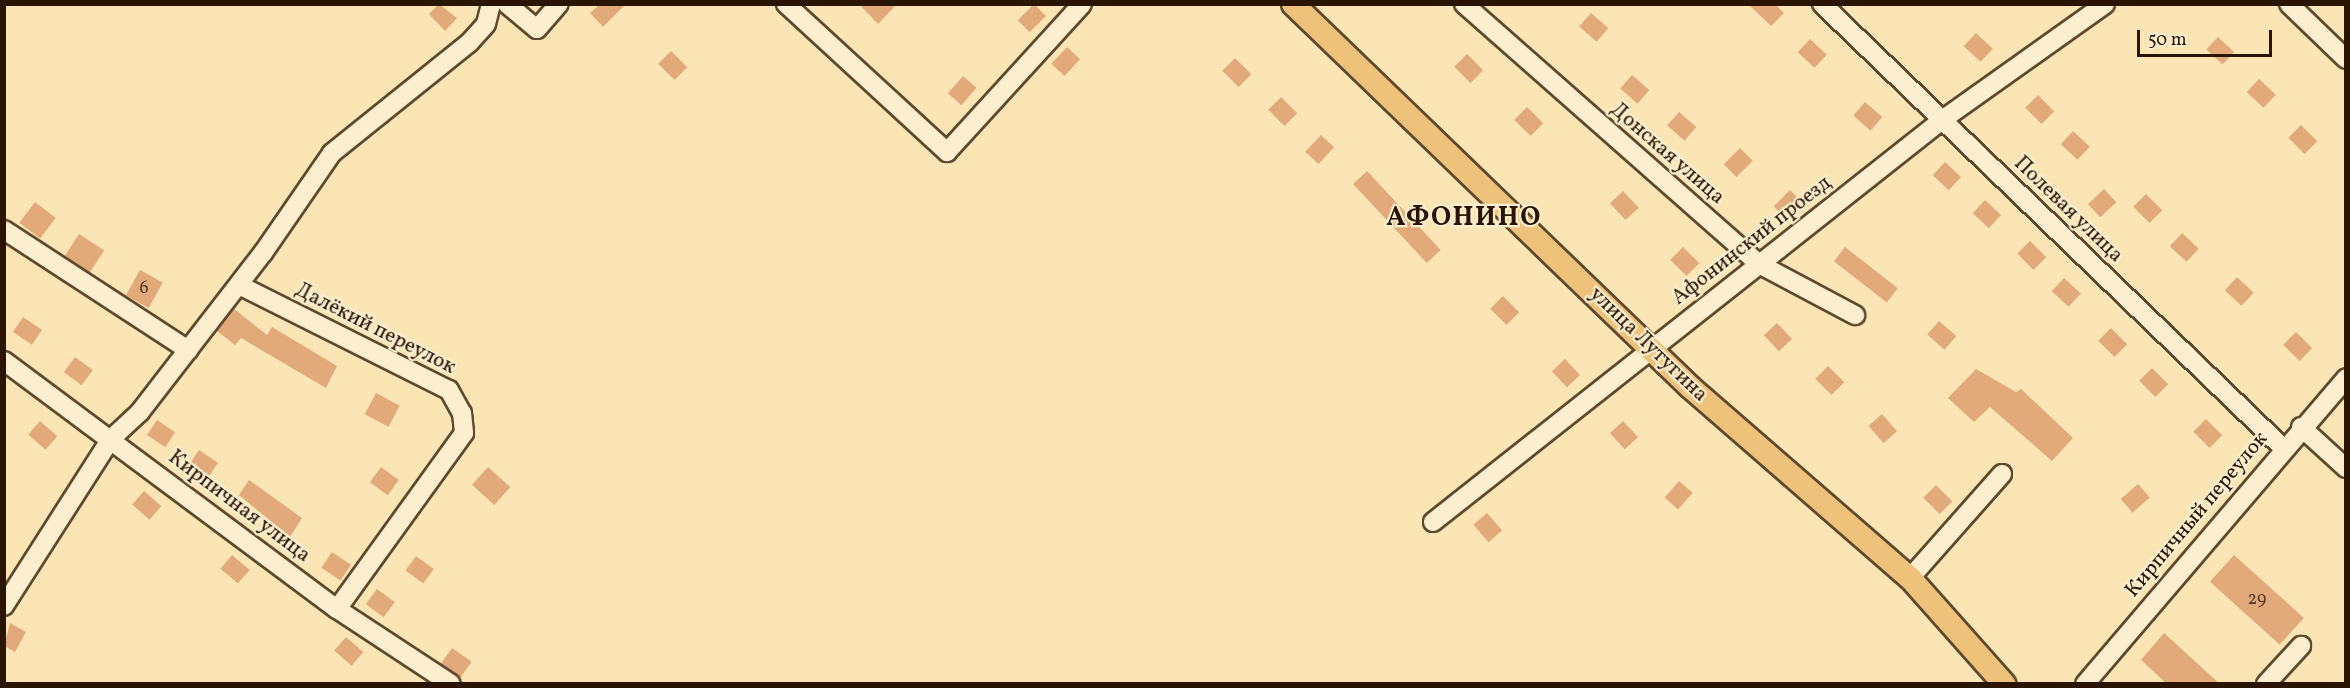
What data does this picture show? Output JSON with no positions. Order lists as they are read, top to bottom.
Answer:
{
  "streets": {
    "main road": ["улица Лутугина"],
    "street": [
      "Донская улица",
      "Полевая улица",
      "Афонинский проезд",
      "Далёкий переулок",
      "Кирпичная улица",
      "Кирпичный переулок"
    ]
  },
  "crossings": [
    ["Донская улица", "Афонинский проезд"],
    ["Полевая улица", "Афонинский проезд"],
    ["Полевая улица", "Кирпичный переулок"],
    ["Афонинский проезд", "улица Лутугина"],
    ["Далёкий переулок", "Кирпичная улица"]
  ],
  "districts": ["АФОНИНО"],
  "house_numbers": ["6", "29"],
  "scale_bar": "50 m"
}
